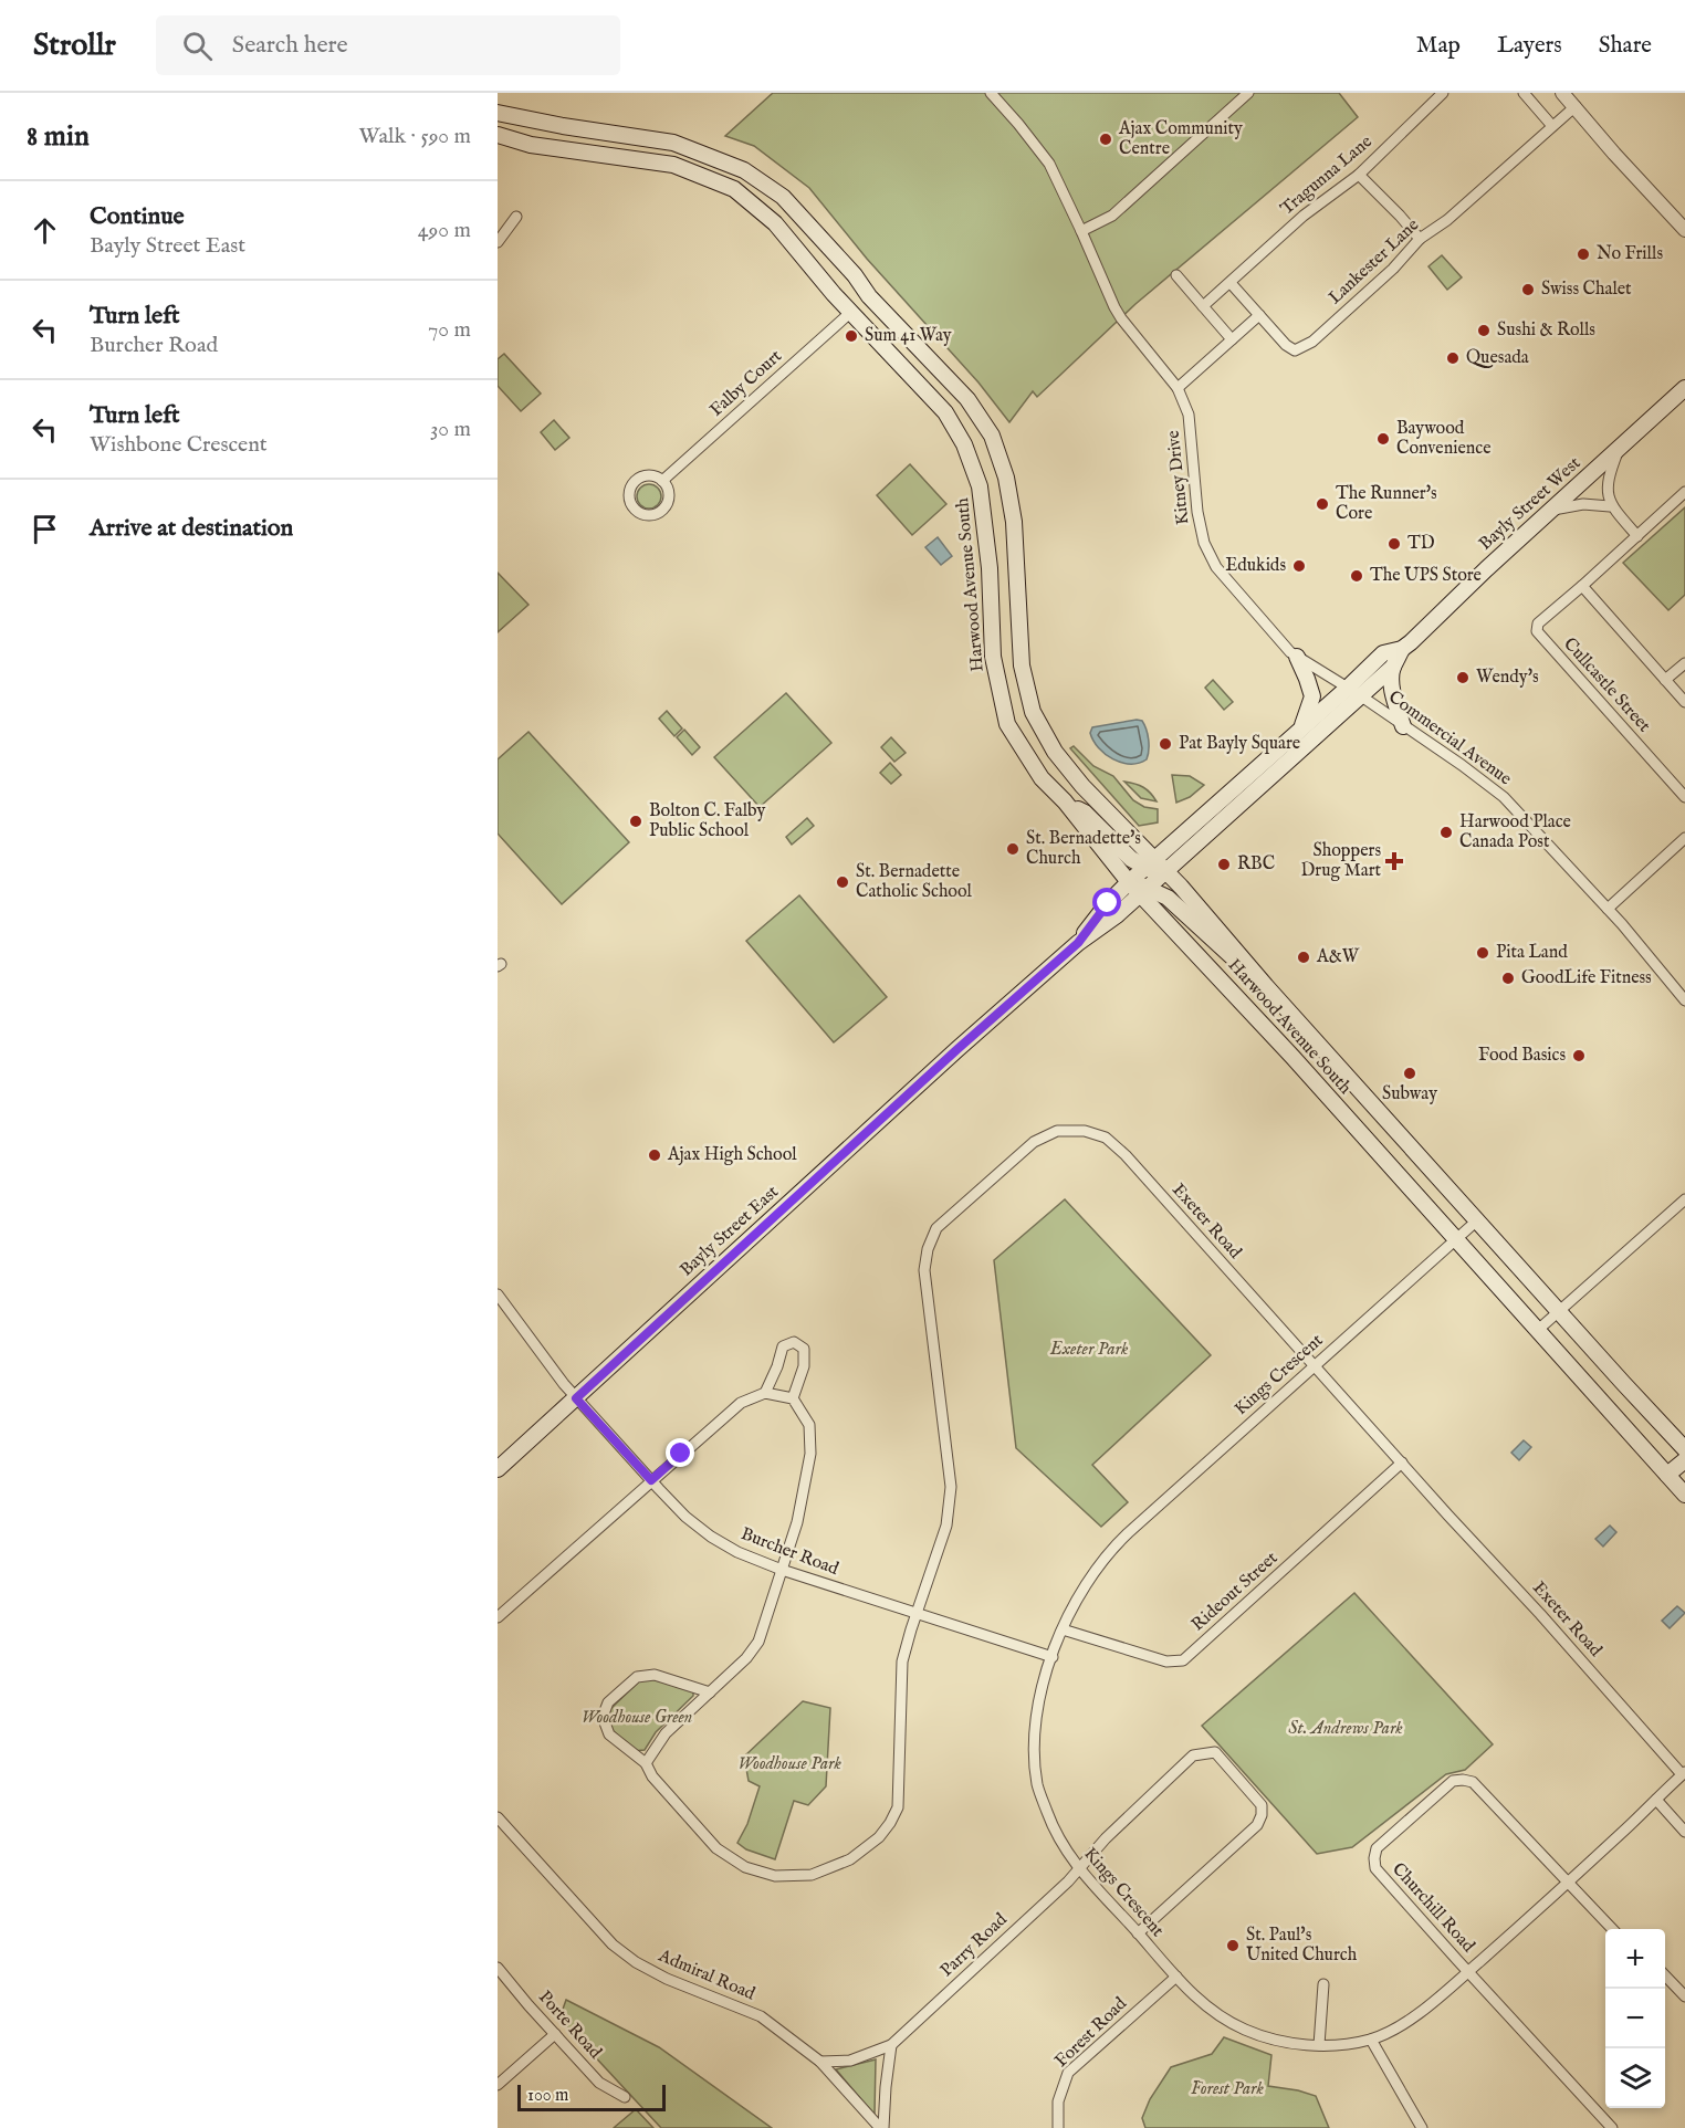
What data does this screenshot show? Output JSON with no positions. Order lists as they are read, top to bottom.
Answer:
{
  "streets": {
    "main road": ["Bayly Street West", "Harwood Avenue South", "Bayly Street East"],
    "street": [
      "Tragunna Lane",
      "Lankester Lane",
      "Falby Court",
      "Kitney Drive",
      "Cullcastle Street",
      "Commercial Avenue",
      "Exeter Road",
      "Kings Crescent",
      "Burcher Road",
      "Rideout Street",
      "Churchill Road",
      "Parry Road",
      "Admiral Road",
      "Porte Road",
      "Forest Road"
    ]
  },
  "crossings": [
    ["Tragunna Lane", "Lankester Lane"],
    ["Falby Court", "Harwood Avenue South"],
    ["Kitney Drive", "Bayly Street West"],
    ["Kitney Drive", "Commercial Avenue"],
    ["Bayly Street West", "Harwood Avenue South"],
    ["Bayly Street West", "Commercial Avenue"],
    ["Bayly Street West", "Bayly Street East"],
    ["Harwood Avenue South", "Bayly Street East"],
    ["Harwood Avenue South", "Kings Crescent"],
    ["Exeter Road", "Kings Crescent"],
    ["Exeter Road", "Burcher Road"],
    ["Exeter Road", "Rideout Street"],
    ["Bayly Street East", "Burcher Road"],
    ["Kings Crescent", "Burcher Road"],
    ["Kings Crescent", "Rideout Street"],
    ["Kings Crescent", "Churchill Road"],
    ["Kings Crescent", "Parry Road"],
    ["Kings Crescent", "Forest Road"],
    ["Parry Road", "Admiral Road"]
  ],
  "parks": [
    "Exeter Park",
    "Woodhouse Green",
    "St. Andrews Park",
    "Woodhouse Park",
    "Forest Park"
  ],
  "places": {
    "other": [
      "Ajax Community Centre",
      "No Frills",
      "Swiss Chalet",
      "Sushi & Rolls",
      "Sum 41 Way",
      "Quesada",
      "Baywood Convenience",
      "The Runner's Core",
      "TD",
      "Edukids",
      "The UPS Store",
      "Wendy's",
      "Pat Bayly Square",
      "Bolton C. Falby Public School",
      "Harwood Place Canada Post",
      "St. Bernadette's Church",
      "RBC",
      "St. Bernadette Catholic School",
      "Pita Land",
      "A&W",
      "GoodLife Fitness",
      "Food Basics",
      "Subway",
      "Ajax High School",
      "St. Paul's United Church"
    ],
    "health": ["Shoppers Drug Mart"]
  },
  "scale_bar": "100 m",
  "page": {
    "header": "Strollr",
    "search": "Search here",
    "nav": ["Map", "Layers", "Share"],
    "heading": ["8 min", "Walk · 590 m"],
    "list": [
      ["Continue", "Bayly Street East", "490 m"],
      ["Turn left", "Burcher Road", "70 m"],
      ["Turn left", "Wishbone Crescent", "30 m"],
      "Arrive at destination"
    ],
    "map_buttons": ["+", "−"],
    "scale": "100 m"
  }
}
